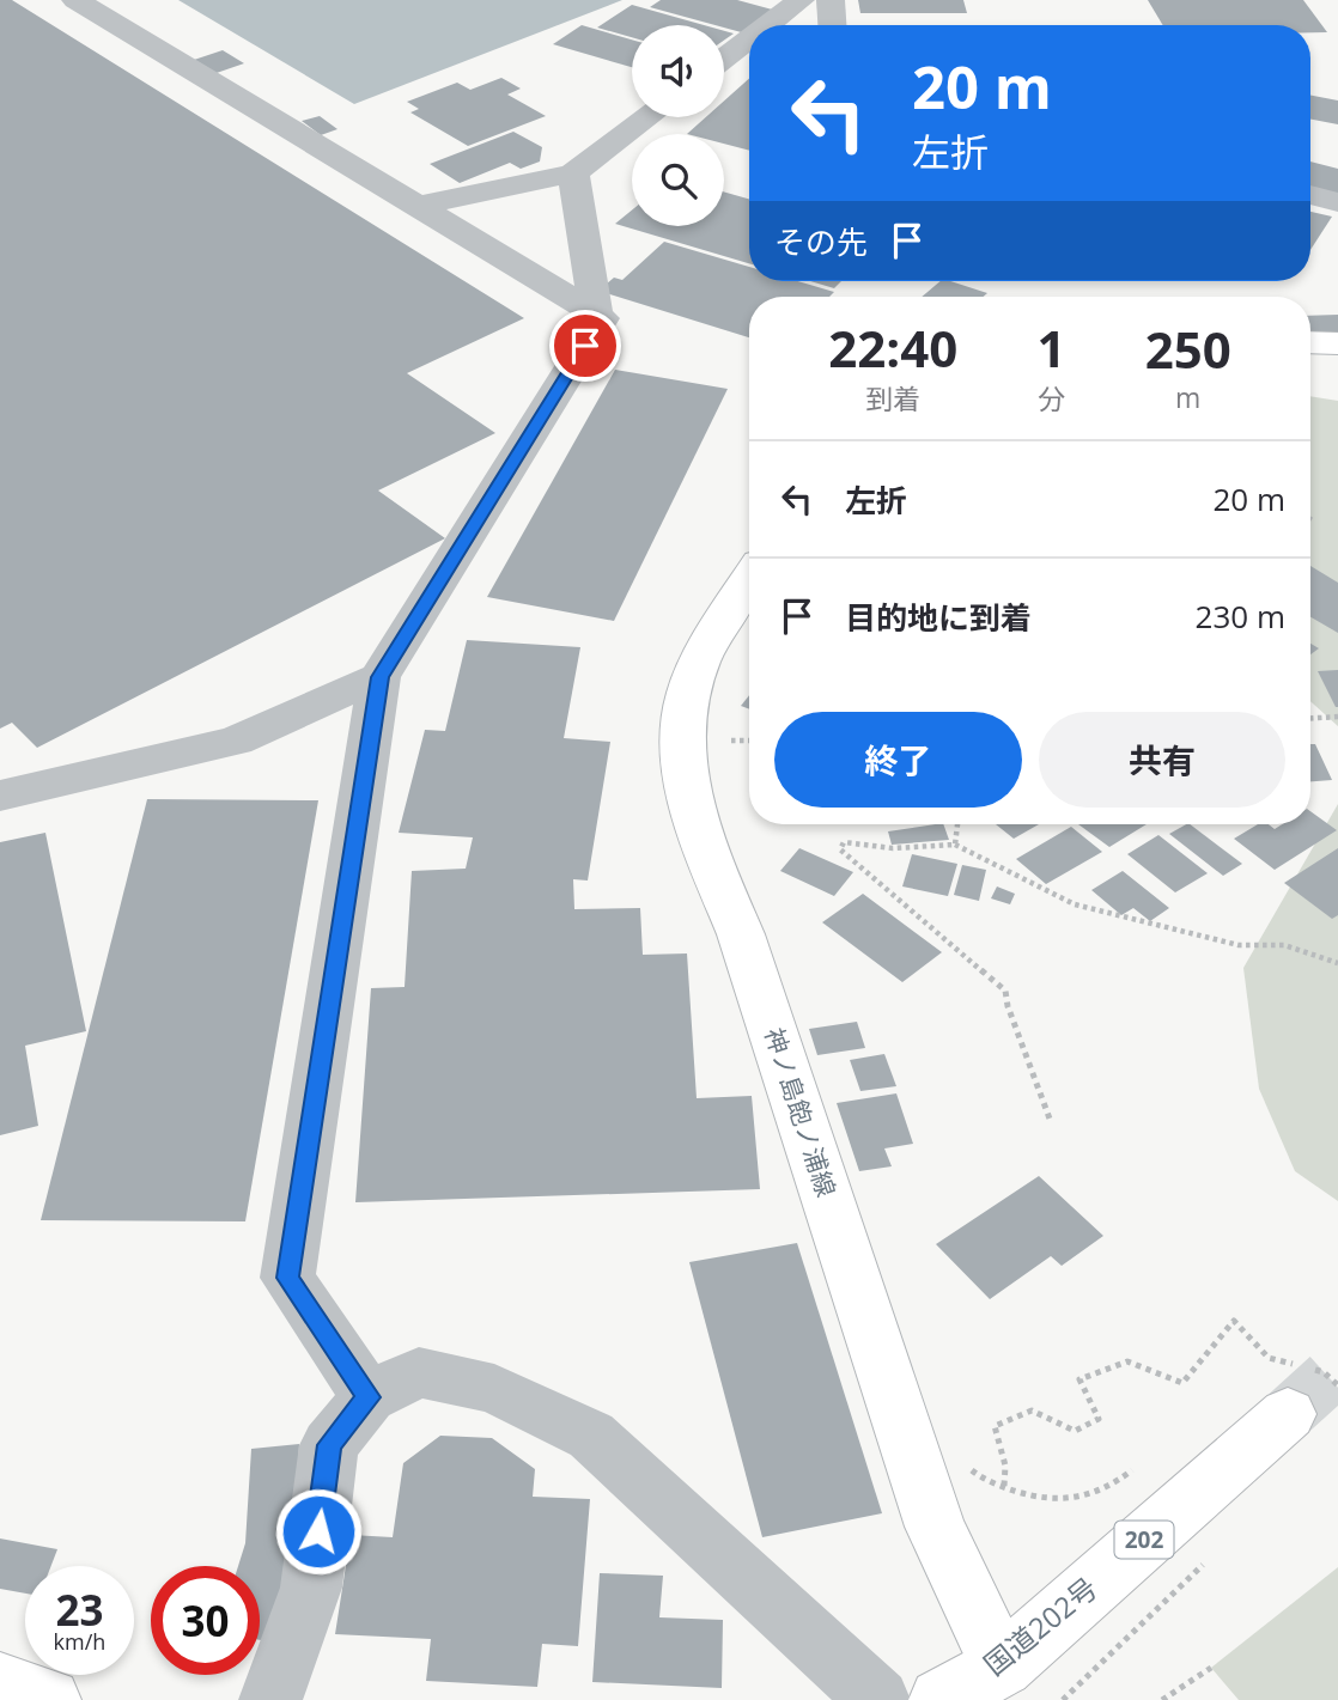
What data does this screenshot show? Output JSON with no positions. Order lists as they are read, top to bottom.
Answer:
{
  "streets": {
    "main road": ["神ノ島飽ノ浦線", "202", "国道202号"]
  },
  "crossings": [
    ["神ノ島飽ノ浦線", "国道202号"]
  ],
  "page": {
    "turn": ["20 m", "左折"],
    "then": "その先",
    "eta": [
      "22:40",
      "到着",
      "1",
      "分",
      "250",
      "m"
    ],
    "list": [
      {
        "name": "左折",
        "value": "20 m"
      },
      {
        "name": "目的地に到着",
        "value": "230 m"
      }
    ],
    "buttons": ["終了", "共有"],
    "speed": "23 km/h",
    "limit": "30"
  }
}
